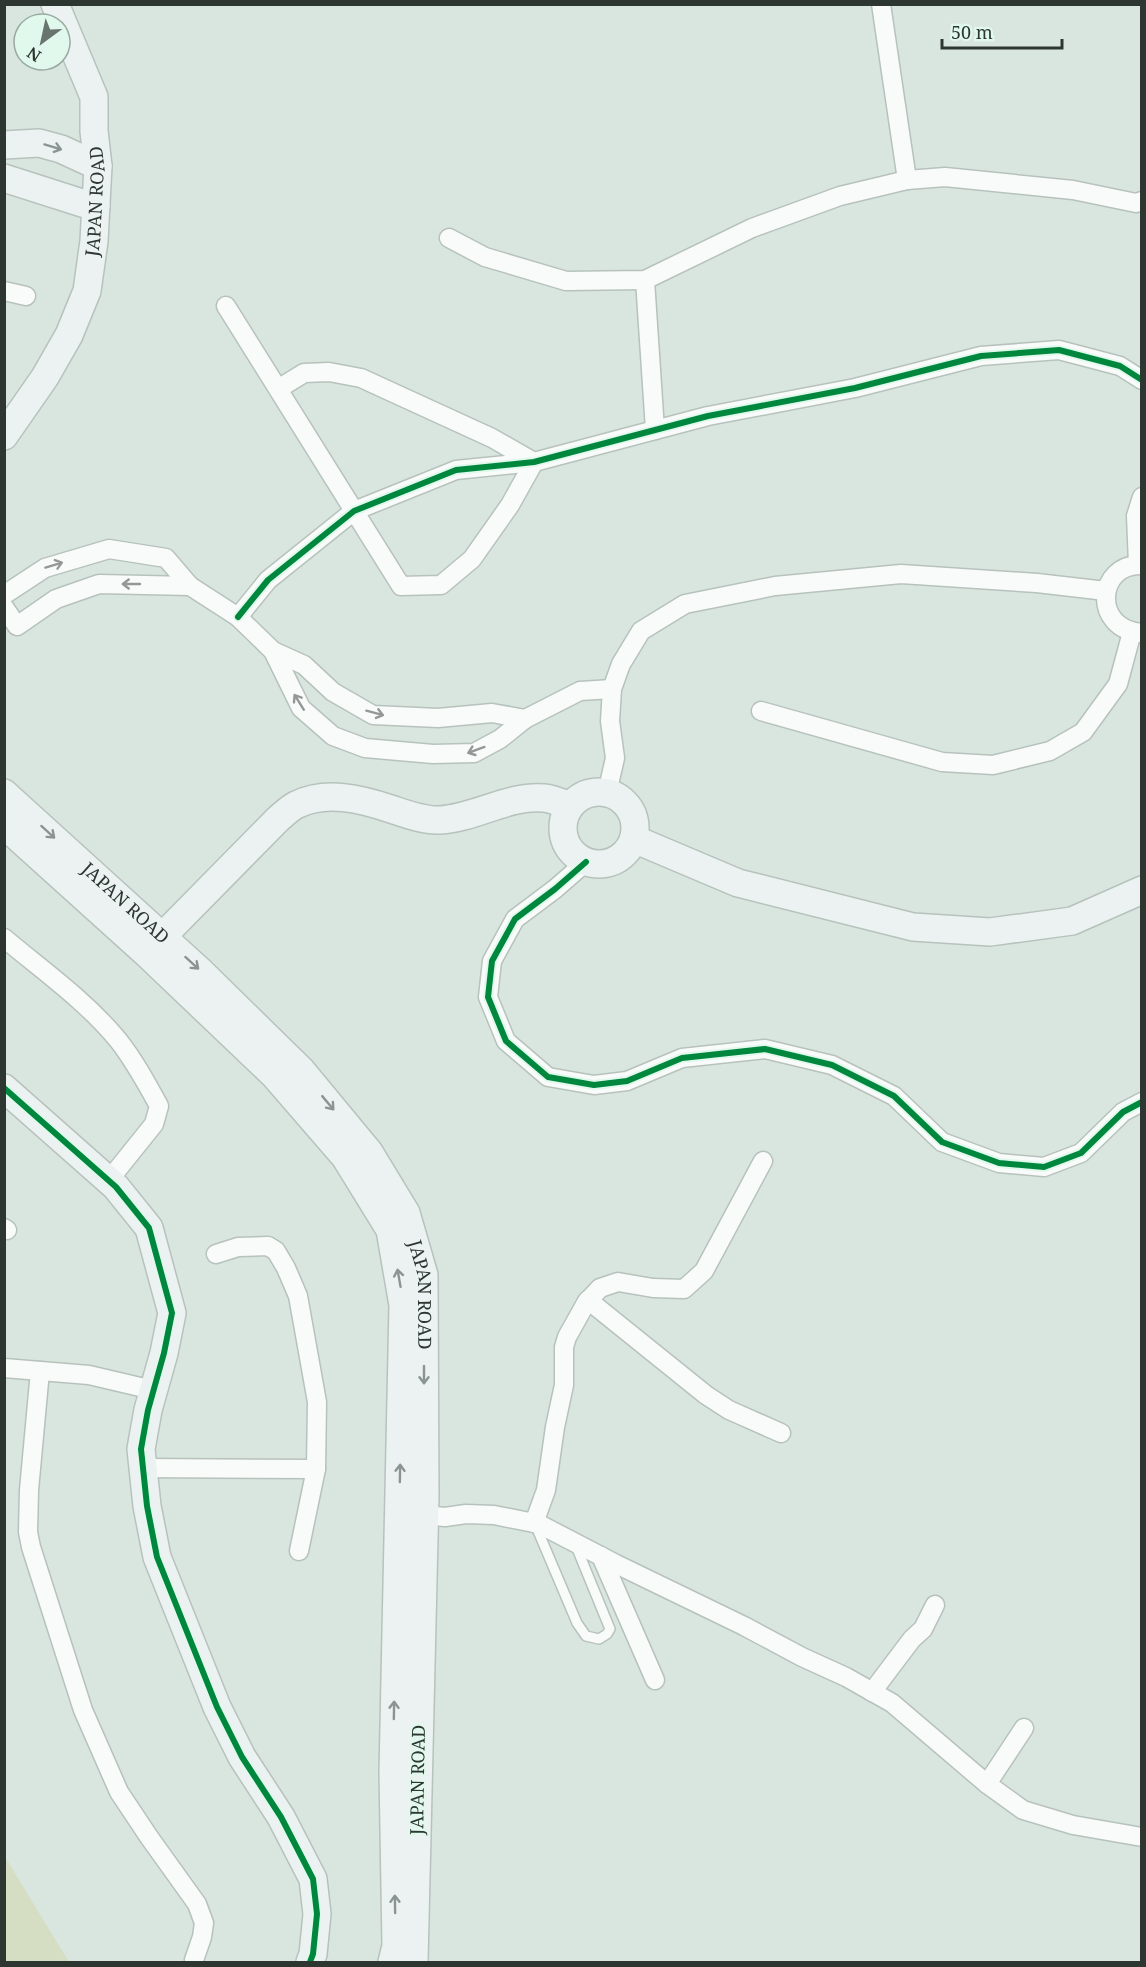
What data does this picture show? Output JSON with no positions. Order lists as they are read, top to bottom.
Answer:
{
  "streets": {
    "main road": ["JAPAN ROAD"]
  },
  "scale_bar": "50 m",
  "north": "bottom left"
}
